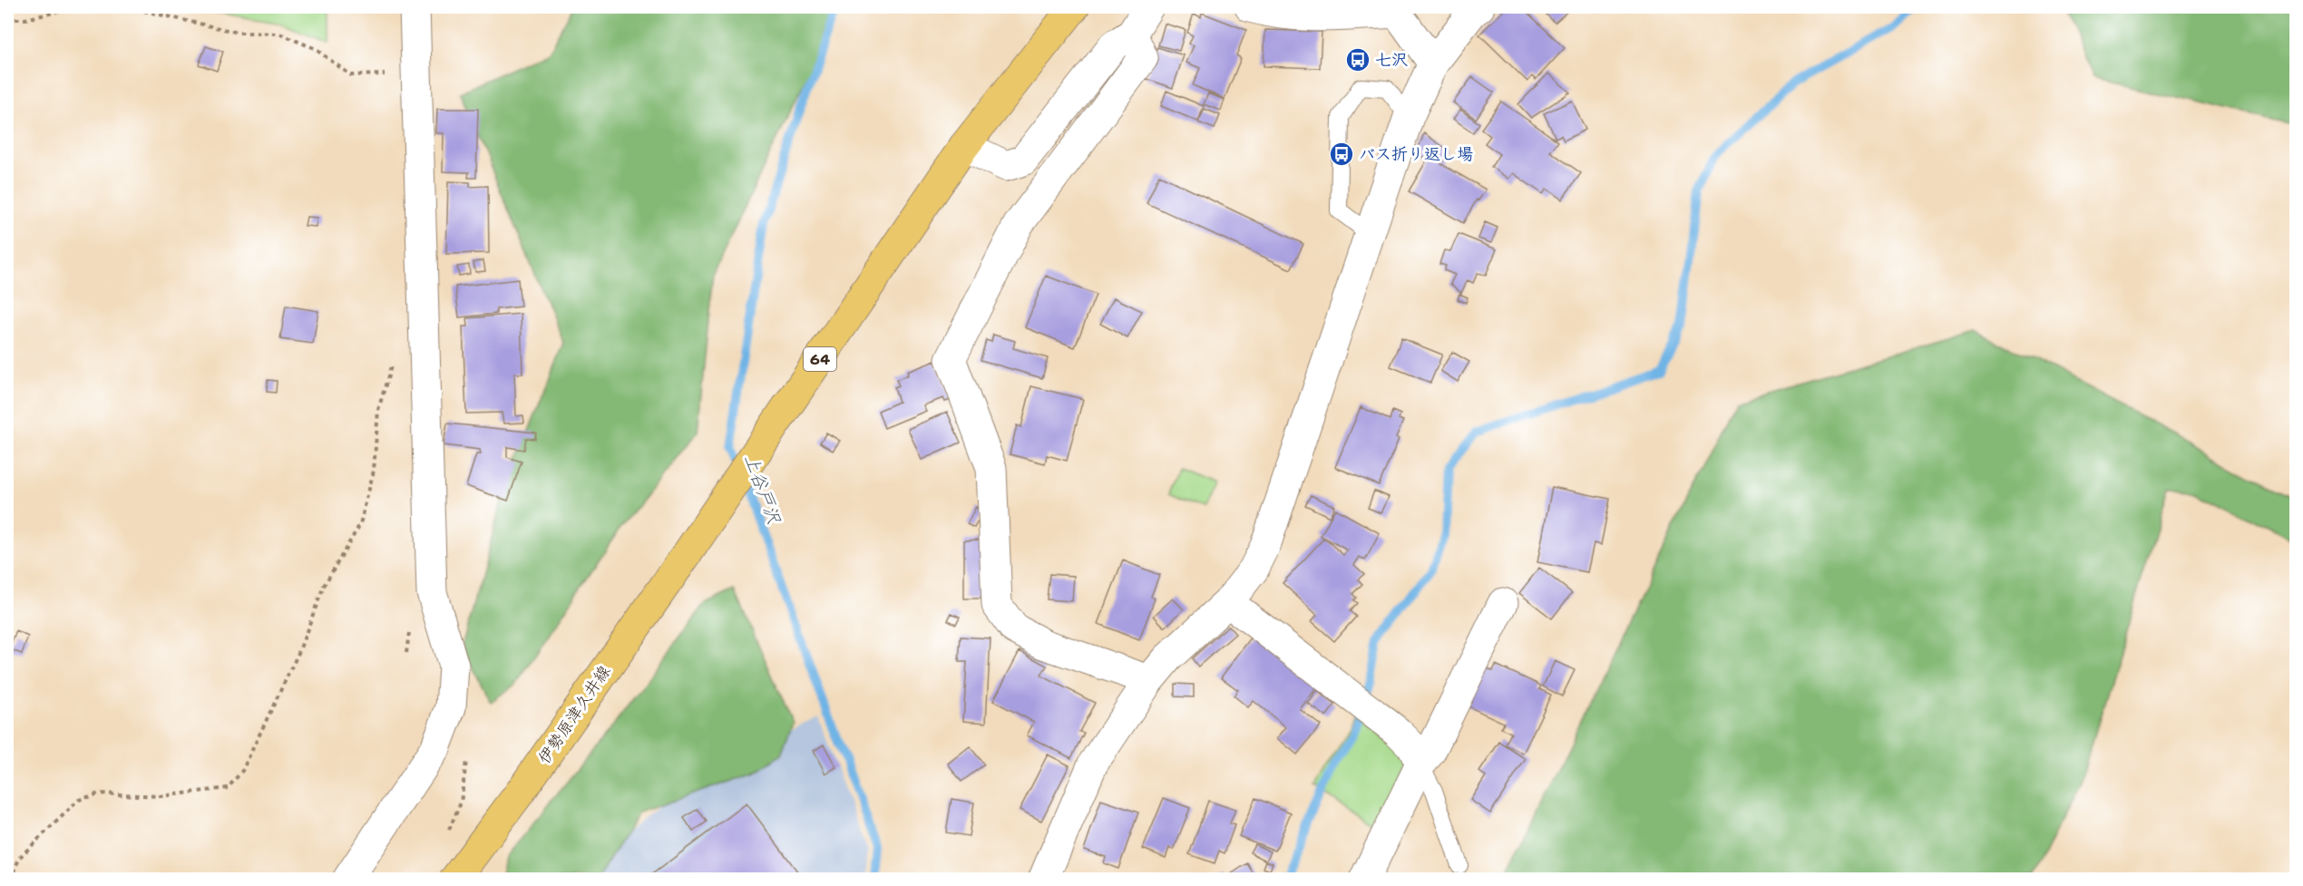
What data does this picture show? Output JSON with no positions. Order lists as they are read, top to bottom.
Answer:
{
  "streets": {
    "main road": ["64", "伊勢原津久井線"]
  },
  "crossings": [
    ["64", "伊勢原津久井線"]
  ],
  "water": ["上谷戸沢"],
  "places": {
    "bus stop": ["七沢", "バス折り返し場"]
  }
}
